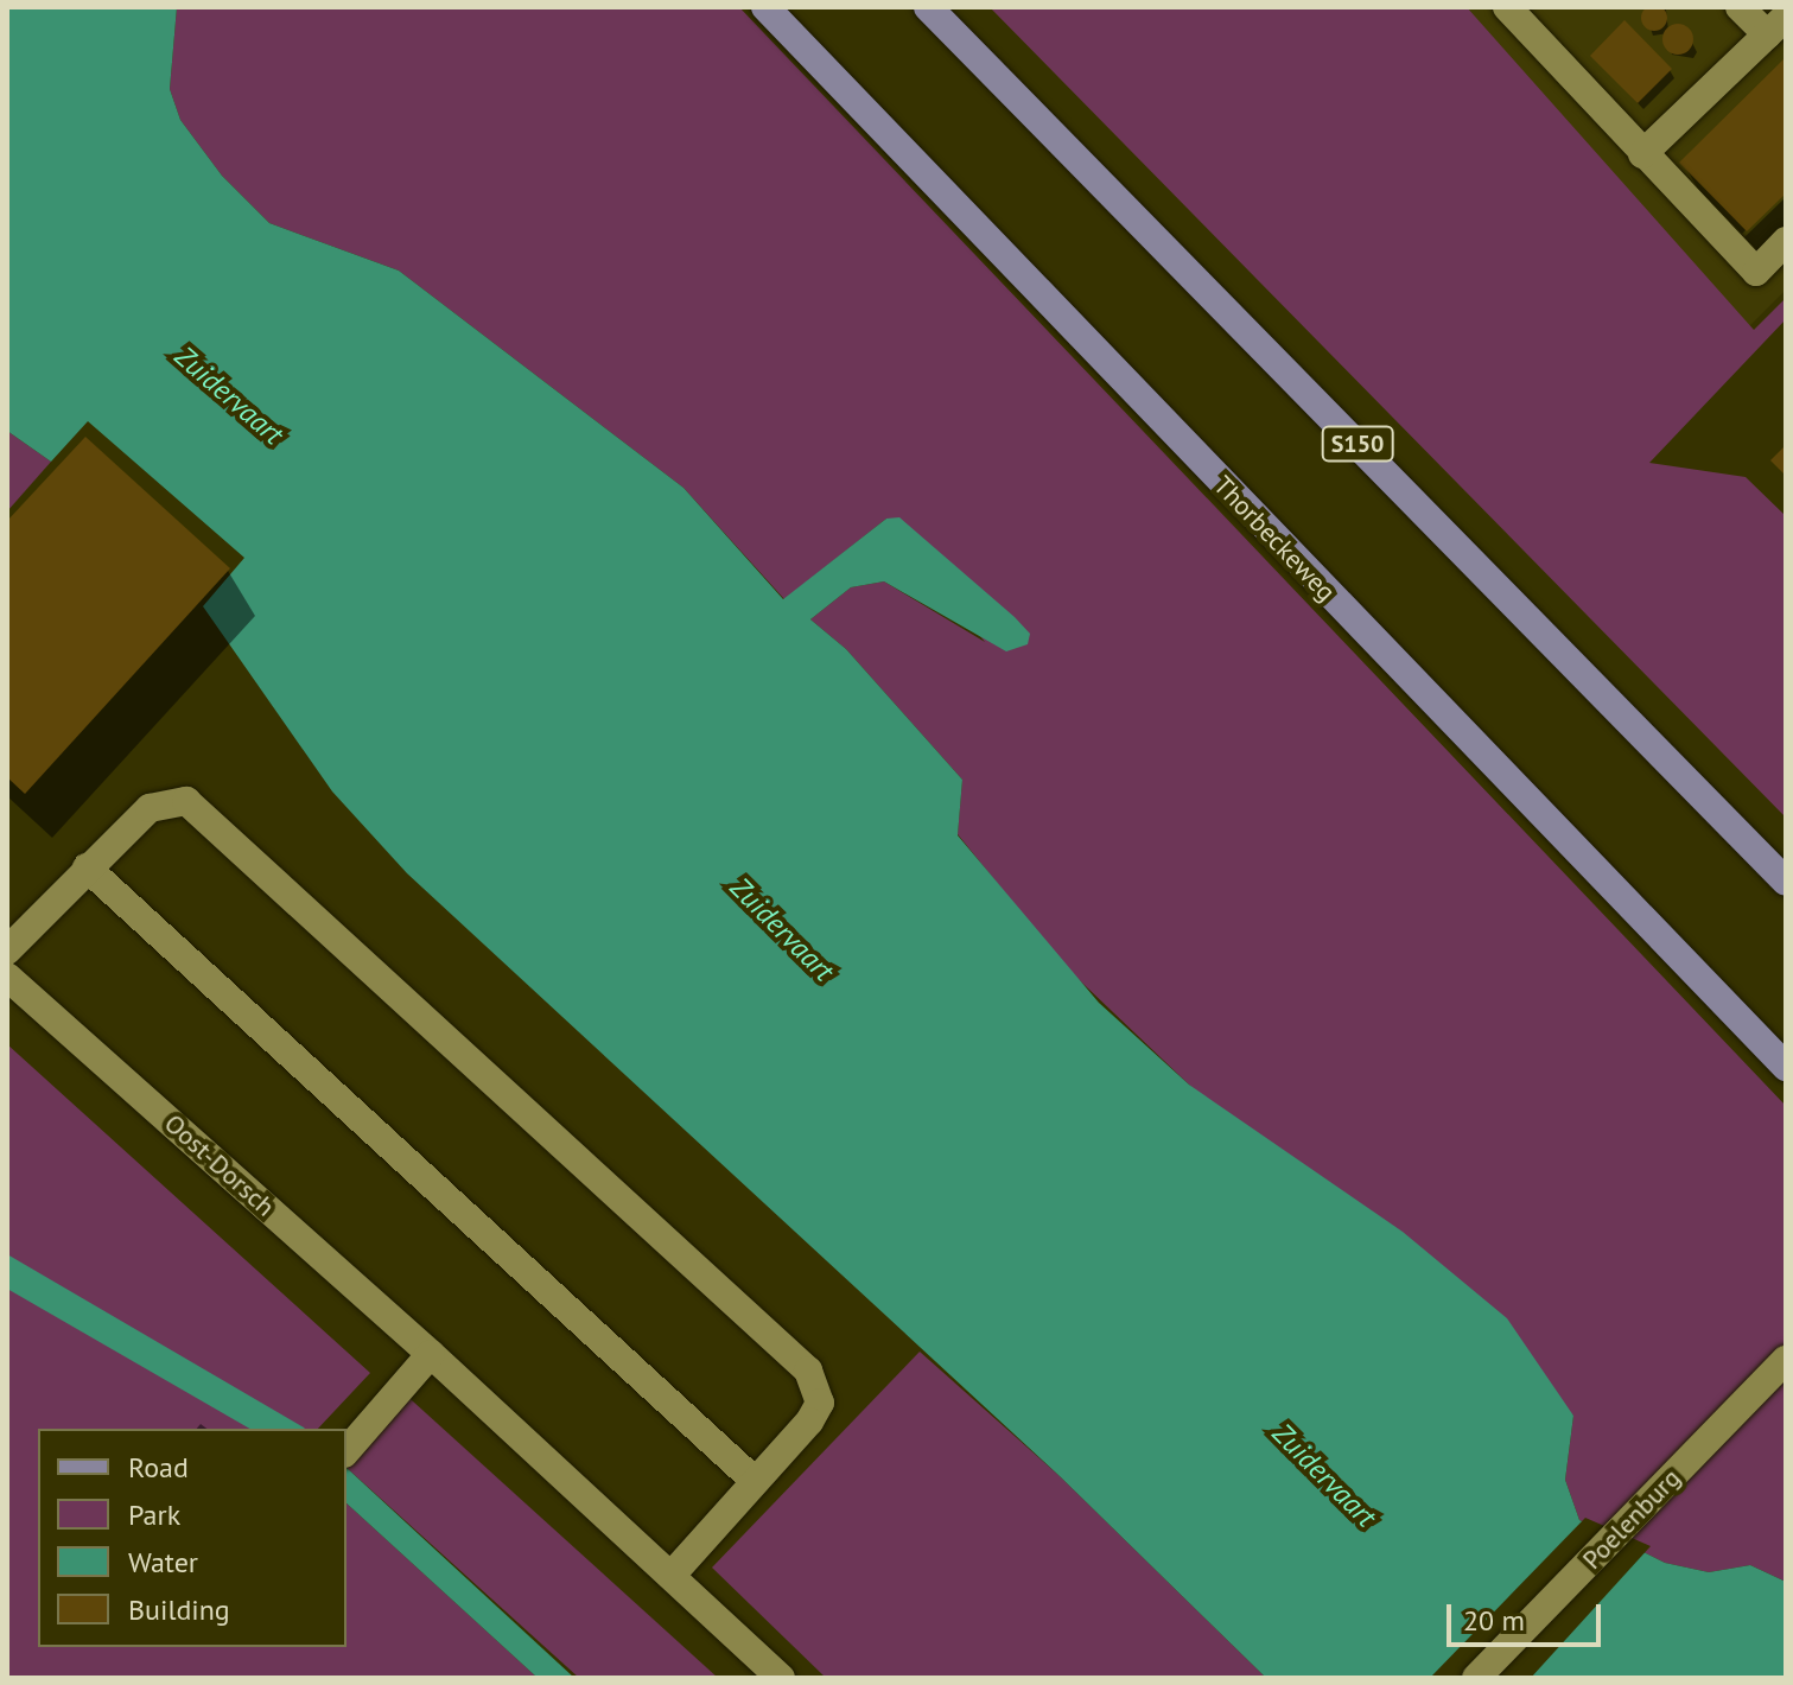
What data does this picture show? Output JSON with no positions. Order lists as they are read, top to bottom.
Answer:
{
  "streets": {
    "main road": ["S150", "Thorbeckeweg"],
    "street": ["Oost-Dorsch", "Poelenburg"]
  },
  "water": ["Zuidervaart"],
  "legend": [
    "Road",
    "Park",
    "Water",
    "Building"
  ],
  "scale_bar": "20 m"
}
